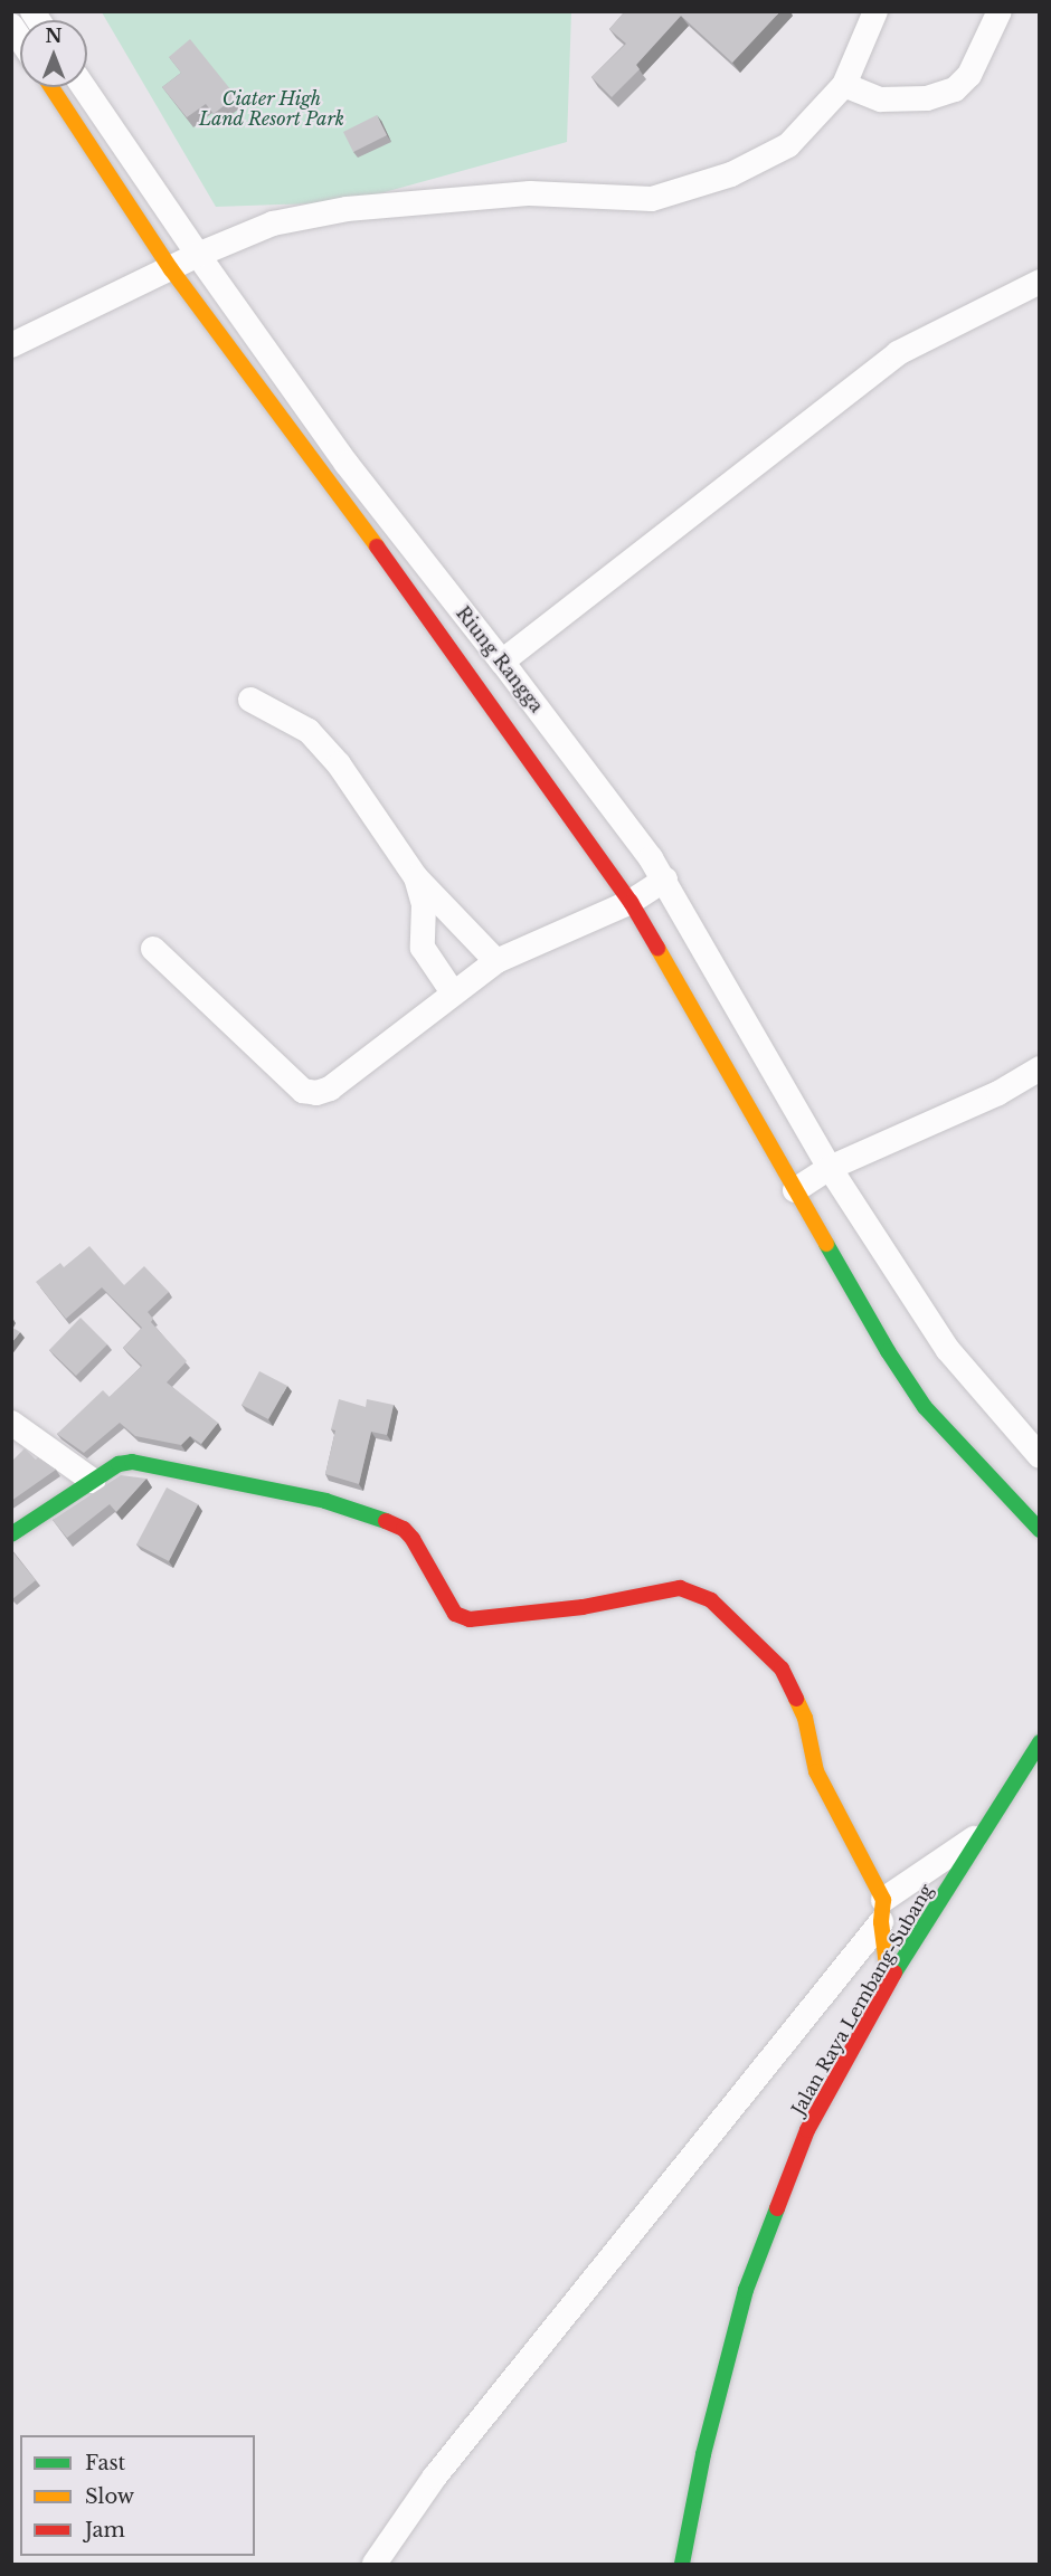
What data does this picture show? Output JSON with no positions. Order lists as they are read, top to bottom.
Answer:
{
  "streets": {
    "street": ["Riung Rangga", "Jalan Raya Lembang-Subang"]
  },
  "parks": ["Ciater High Land Resort Park"],
  "legend": ["Fast", "Slow", "Jam"],
  "north": "top"
}
